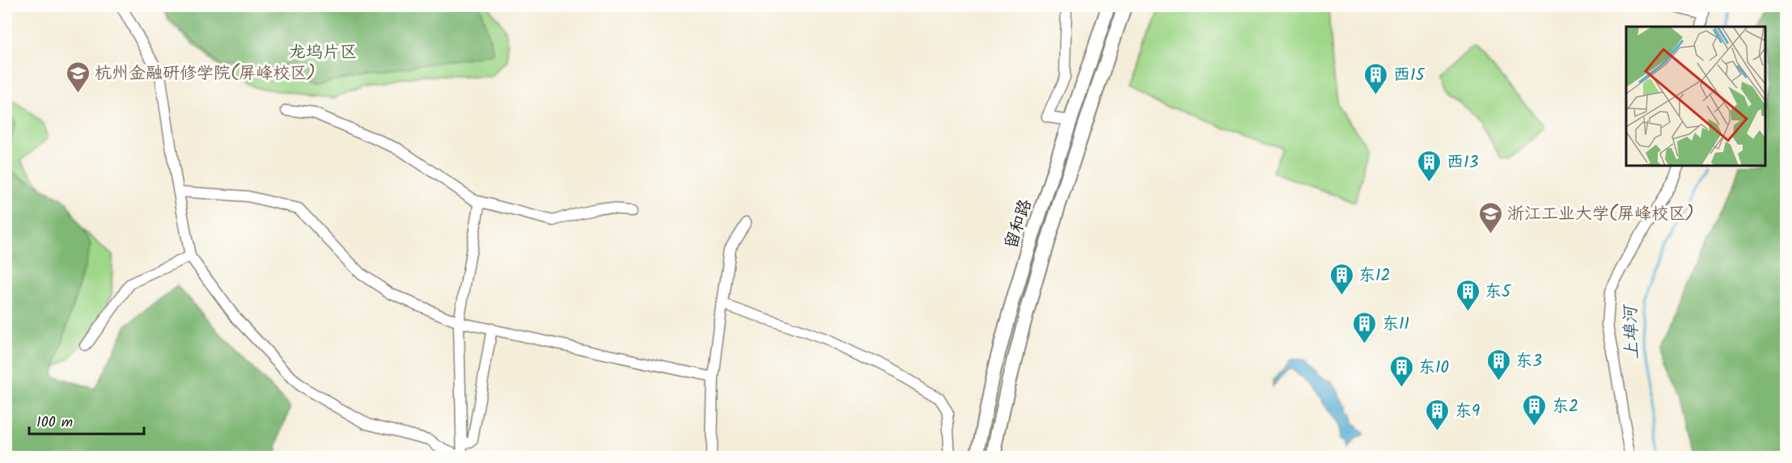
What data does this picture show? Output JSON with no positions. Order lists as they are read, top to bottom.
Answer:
{
  "streets": {
    "main road": ["留和路"]
  },
  "water": ["上埠河"],
  "parks": ["龙坞片区"],
  "places": {
    "school or university": ["杭州金融研修学院(屏峰校区)", "浙江工业大学(屏峰校区)"],
    "building": [
      "西15",
      "西13",
      "东12",
      "东5",
      "东11",
      "东3",
      "东10",
      "东2",
      "东9"
    ]
  },
  "scale_bar": "100 m"
}
